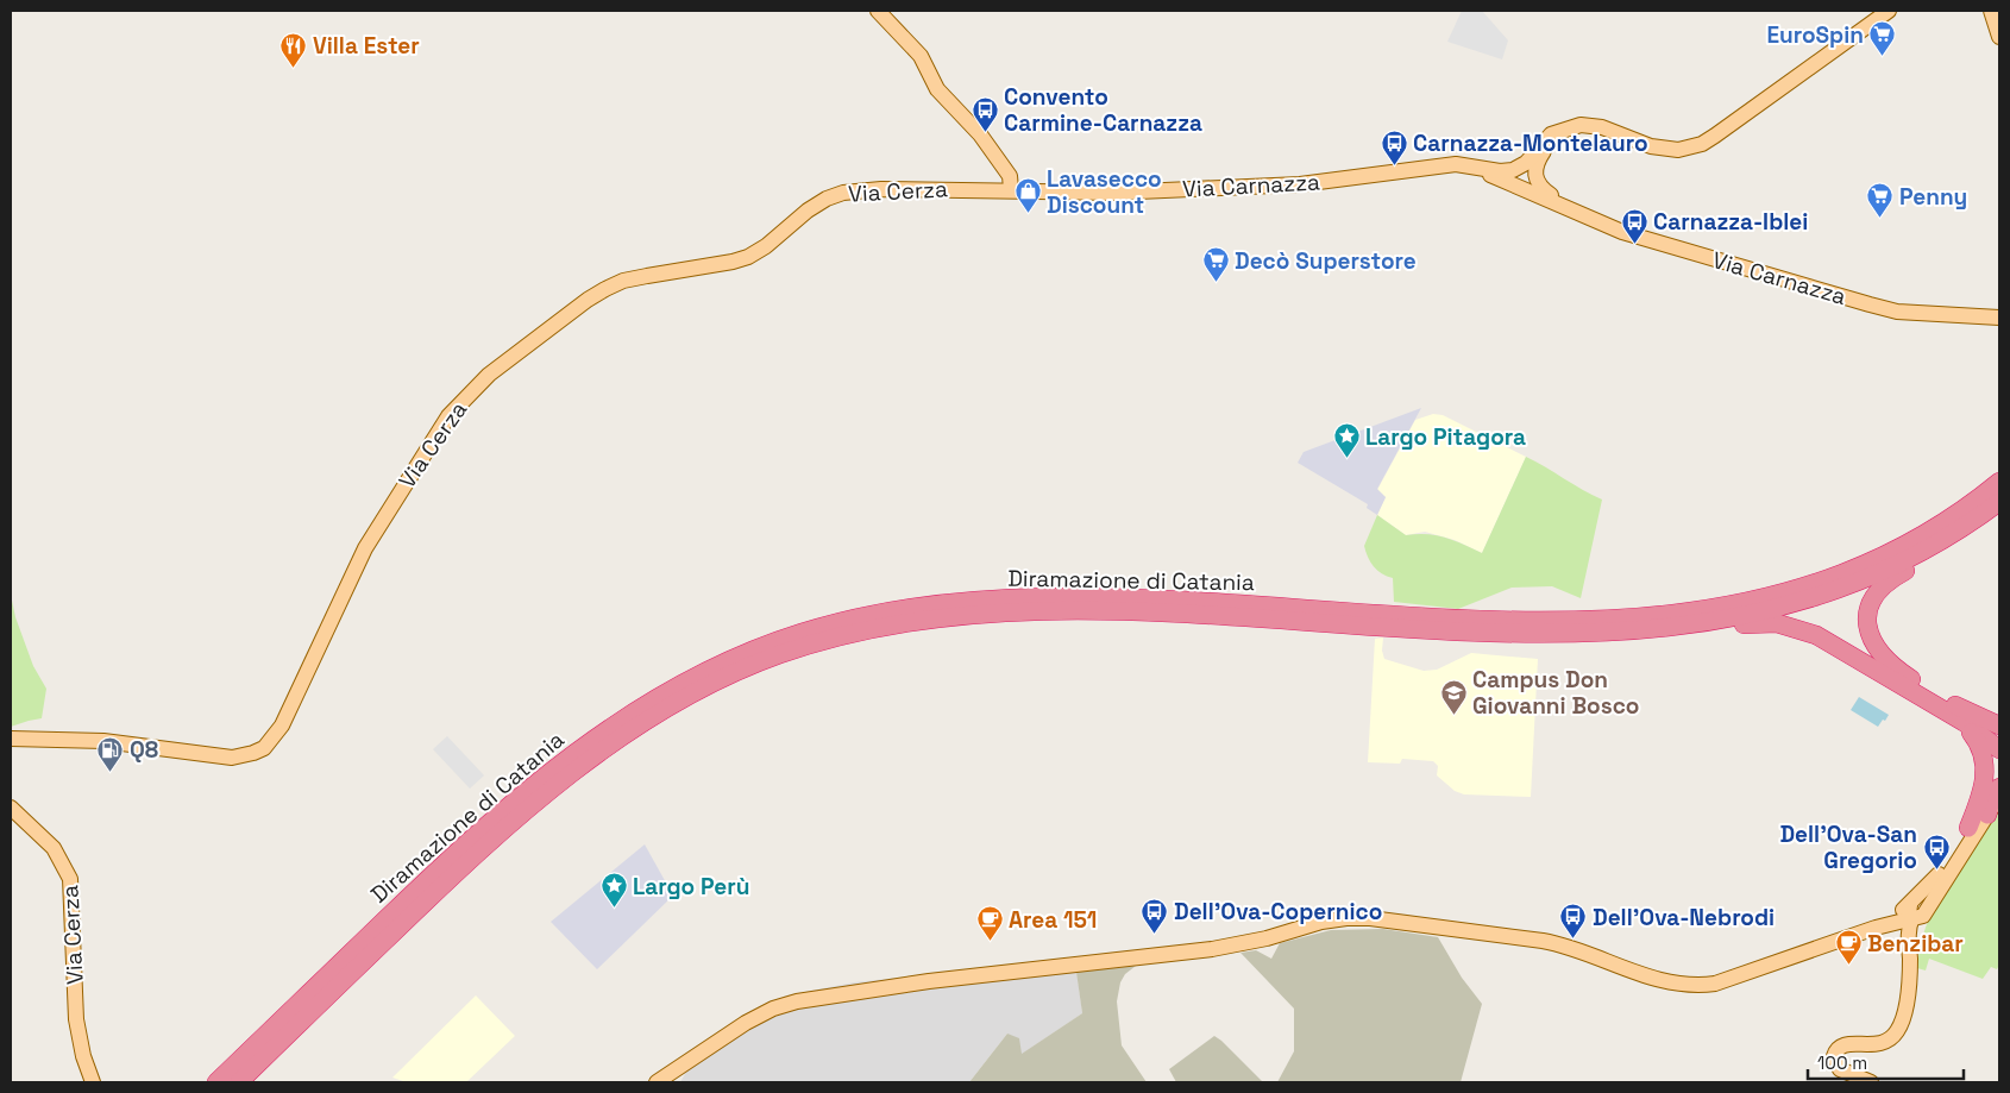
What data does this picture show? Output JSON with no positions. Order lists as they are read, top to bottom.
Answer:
{
  "streets": {
    "highway": ["Diramazione di Catania"],
    "main road": ["Via Carnazza", "Via Cerza"]
  },
  "crossings": [
    ["Via Carnazza", "Via Cerza"]
  ],
  "places": {
    "supermarket": ["EuroSpin", "Penny", "Decò Superstore"],
    "restaurant": ["Villa Ester"],
    "bus stop": [
      "Convento Carmine-Carnazza",
      "Carnazza-Montelauro",
      "Carnazza-Iblei",
      "Dell'Ova-San Gregorio",
      "Dell'Ova-Copernico",
      "Dell'Ova-Nebrodi"
    ],
    "shop": ["Lavasecco Discount"],
    "place": ["Largo Pitagora", "Largo Perù"],
    "school or university": ["Campus Don Giovanni Bosco"],
    "fuel station": ["Q8"],
    "cafe": ["Area 151", "Benzibar"]
  },
  "scale_bar": "100 m"
}
